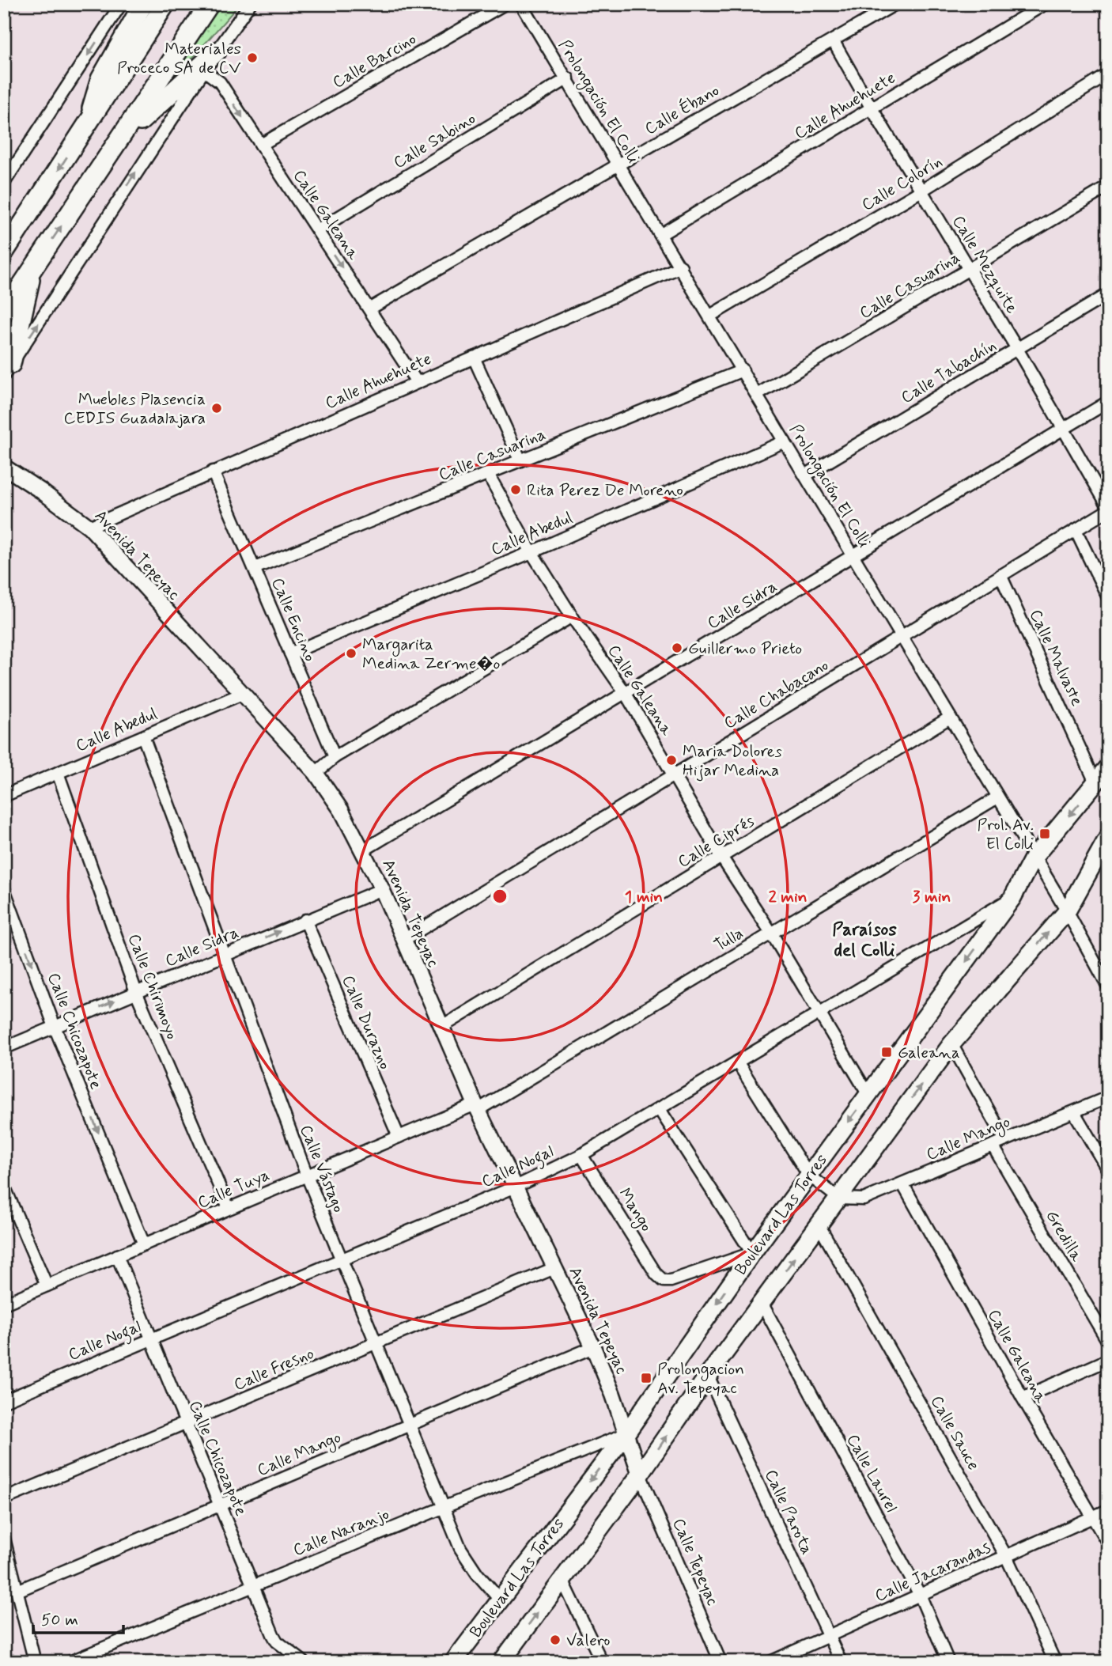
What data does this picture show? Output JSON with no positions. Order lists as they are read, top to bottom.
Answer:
{
  "streets": {
    "main road": ["Boulevard Las Torres"],
    "street": [
      "Calle Barcino",
      "Prolongación El Colli",
      "Calle Ahuehuete",
      "Calle Ébano",
      "Calle Sabino",
      "Calle Colorín",
      "Calle Galeana",
      "Calle Mezquite",
      "Calle Casuarina",
      "Calle Tabachín",
      "Calle Abedul",
      "Avenida Tepeyac",
      "Calle Sidra",
      "Calle Encino",
      "Calle Malvaste",
      "Calle Chabacano",
      "Calle Ciprés",
      "Tulla",
      "Calle Chirimoyo",
      "Calle Durazno",
      "Calle Chicozapote",
      "Calle Mango",
      "Calle Nogal",
      "Calle Vástago",
      "Calle Tuya",
      "Mango",
      "Gredilla",
      "Calle Fresno",
      "Calle Sauce",
      "Calle Laurel",
      "Calle Parota",
      "Calle Naranjo",
      "Calle Tepeyac",
      "Calle Jacarandas"
    ]
  },
  "crossings": [
    ["Calle Barcino", "Calle Galeana"],
    ["Prolongación El Colli", "Calle Ahuehuete"],
    ["Prolongación El Colli", "Calle Ébano"],
    ["Prolongación El Colli", "Calle Sabino"],
    ["Prolongación El Colli", "Calle Colorín"],
    ["Prolongación El Colli", "Calle Casuarina"],
    ["Prolongación El Colli", "Calle Tabachín"],
    ["Prolongación El Colli", "Calle Abedul"],
    ["Prolongación El Colli", "Calle Sidra"],
    ["Prolongación El Colli", "Calle Chabacano"],
    ["Prolongación El Colli", "Calle Ciprés"],
    ["Prolongación El Colli", "Tulla"],
    ["Prolongación El Colli", "Boulevard Las Torres"],
    ["Calle Ahuehuete", "Calle Galeana"],
    ["Calle Ahuehuete", "Calle Mezquite"],
    ["Calle Ahuehuete", "Avenida Tepeyac"],
    ["Calle Ahuehuete", "Calle Encino"],
    ["Calle Ébano", "Calle Galeana"],
    ["Calle Ébano", "Calle Mezquite"],
    ["Calle Sabino", "Calle Galeana"],
    ["Calle Colorín", "Calle Mezquite"],
    ["Calle Galeana", "Calle Casuarina"],
    ["Calle Galeana", "Calle Abedul"],
    ["Calle Galeana", "Calle Sidra"],
    ["Calle Galeana", "Calle Chabacano"],
    ["Calle Galeana", "Calle Ciprés"],
    ["Calle Galeana", "Tulla"],
    ["Calle Galeana", "Calle Mango"],
    ["Calle Galeana", "Calle Nogal"],
    ["Calle Galeana", "Boulevard Las Torres"],
    ["Calle Galeana", "Calle Jacarandas"],
    ["Calle Mezquite", "Calle Casuarina"],
    ["Calle Mezquite", "Calle Tabachín"],
    ["Calle Mezquite", "Calle Sidra"],
    ["Calle Mezquite", "Calle Chabacano"],
    ["Calle Casuarina", "Calle Encino"],
    ["Calle Abedul", "Avenida Tepeyac"],
    ["Calle Abedul", "Calle Encino"],
    ["Calle Abedul", "Calle Chirimoyo"],
    ["Calle Abedul", "Calle Vástago"],
    ["Avenida Tepeyac", "Calle Sidra"],
    ["Avenida Tepeyac", "Calle Chabacano"],
    ["Avenida Tepeyac", "Calle Ciprés"],
    ["Avenida Tepeyac", "Tulla"],
    ["Avenida Tepeyac", "Calle Mango"],
    ["Avenida Tepeyac", "Calle Nogal"],
    ["Avenida Tepeyac", "Calle Tuya"],
    ["Avenida Tepeyac", "Boulevard Las Torres"],
    ["Avenida Tepeyac", "Calle Fresno"],
    ["Avenida Tepeyac", "Calle Naranjo"],
    ["Avenida Tepeyac", "Calle Tepeyac"],
    ["Calle Sidra", "Calle Chirimoyo"],
    ["Calle Sidra", "Calle Durazno"],
    ["Calle Sidra", "Calle Chicozapote"],
    ["Calle Sidra", "Calle Vástago"],
    ["Calle Malvaste", "Calle Chabacano"],
    ["Calle Malvaste", "Boulevard Las Torres"],
    ["Tulla", "Calle Tuya"],
    ["Calle Chirimoyo", "Calle Tuya"],
    ["Calle Durazno", "Calle Tuya"],
    ["Calle Chicozapote", "Calle Mango"],
    ["Calle Chicozapote", "Calle Nogal"],
    ["Calle Chicozapote", "Calle Tuya"],
    ["Calle Chicozapote", "Calle Fresno"],
    ["Calle Chicozapote", "Calle Naranjo"],
    ["Calle Mango", "Calle Vástago"],
    ["Calle Mango", "Gredilla"],
    ["Calle Nogal", "Calle Vástago"],
    ["Calle Nogal", "Mango"],
    ["Calle Nogal", "Boulevard Las Torres"],
    ["Calle Vástago", "Calle Tuya"],
    ["Calle Vástago", "Boulevard Las Torres"],
    ["Calle Vástago", "Calle Fresno"],
    ["Calle Vástago", "Calle Naranjo"],
    ["Mango", "Boulevard Las Torres"],
    ["Boulevard Las Torres", "Calle Naranjo"],
    ["Calle Sauce", "Calle Jacarandas"],
    ["Calle Laurel", "Calle Jacarandas"],
    ["Calle Parota", "Calle Jacarandas"]
  ],
  "one_way": ["Calle Chicozapote"],
  "districts": ["Paraísos del Colli"],
  "places": {
    "other": [
      "Materiales Proceco SA de CV",
      "Muebles Plasencia CEDIS Guadalajara",
      "Rita Perez De Moreno",
      "Guillermo Prieto",
      "Margarita Medina Zerme�o",
      "Maria Dolores Hijar Medina",
      "Valero"
    ],
    "transit": ["Prol. Av. El Colli", "Galeana", "Prolongacion Av. Tepeyac"]
  },
  "scale_bar": "50 m",
  "rings": ["1 min", "2 min", "3 min"]
}
